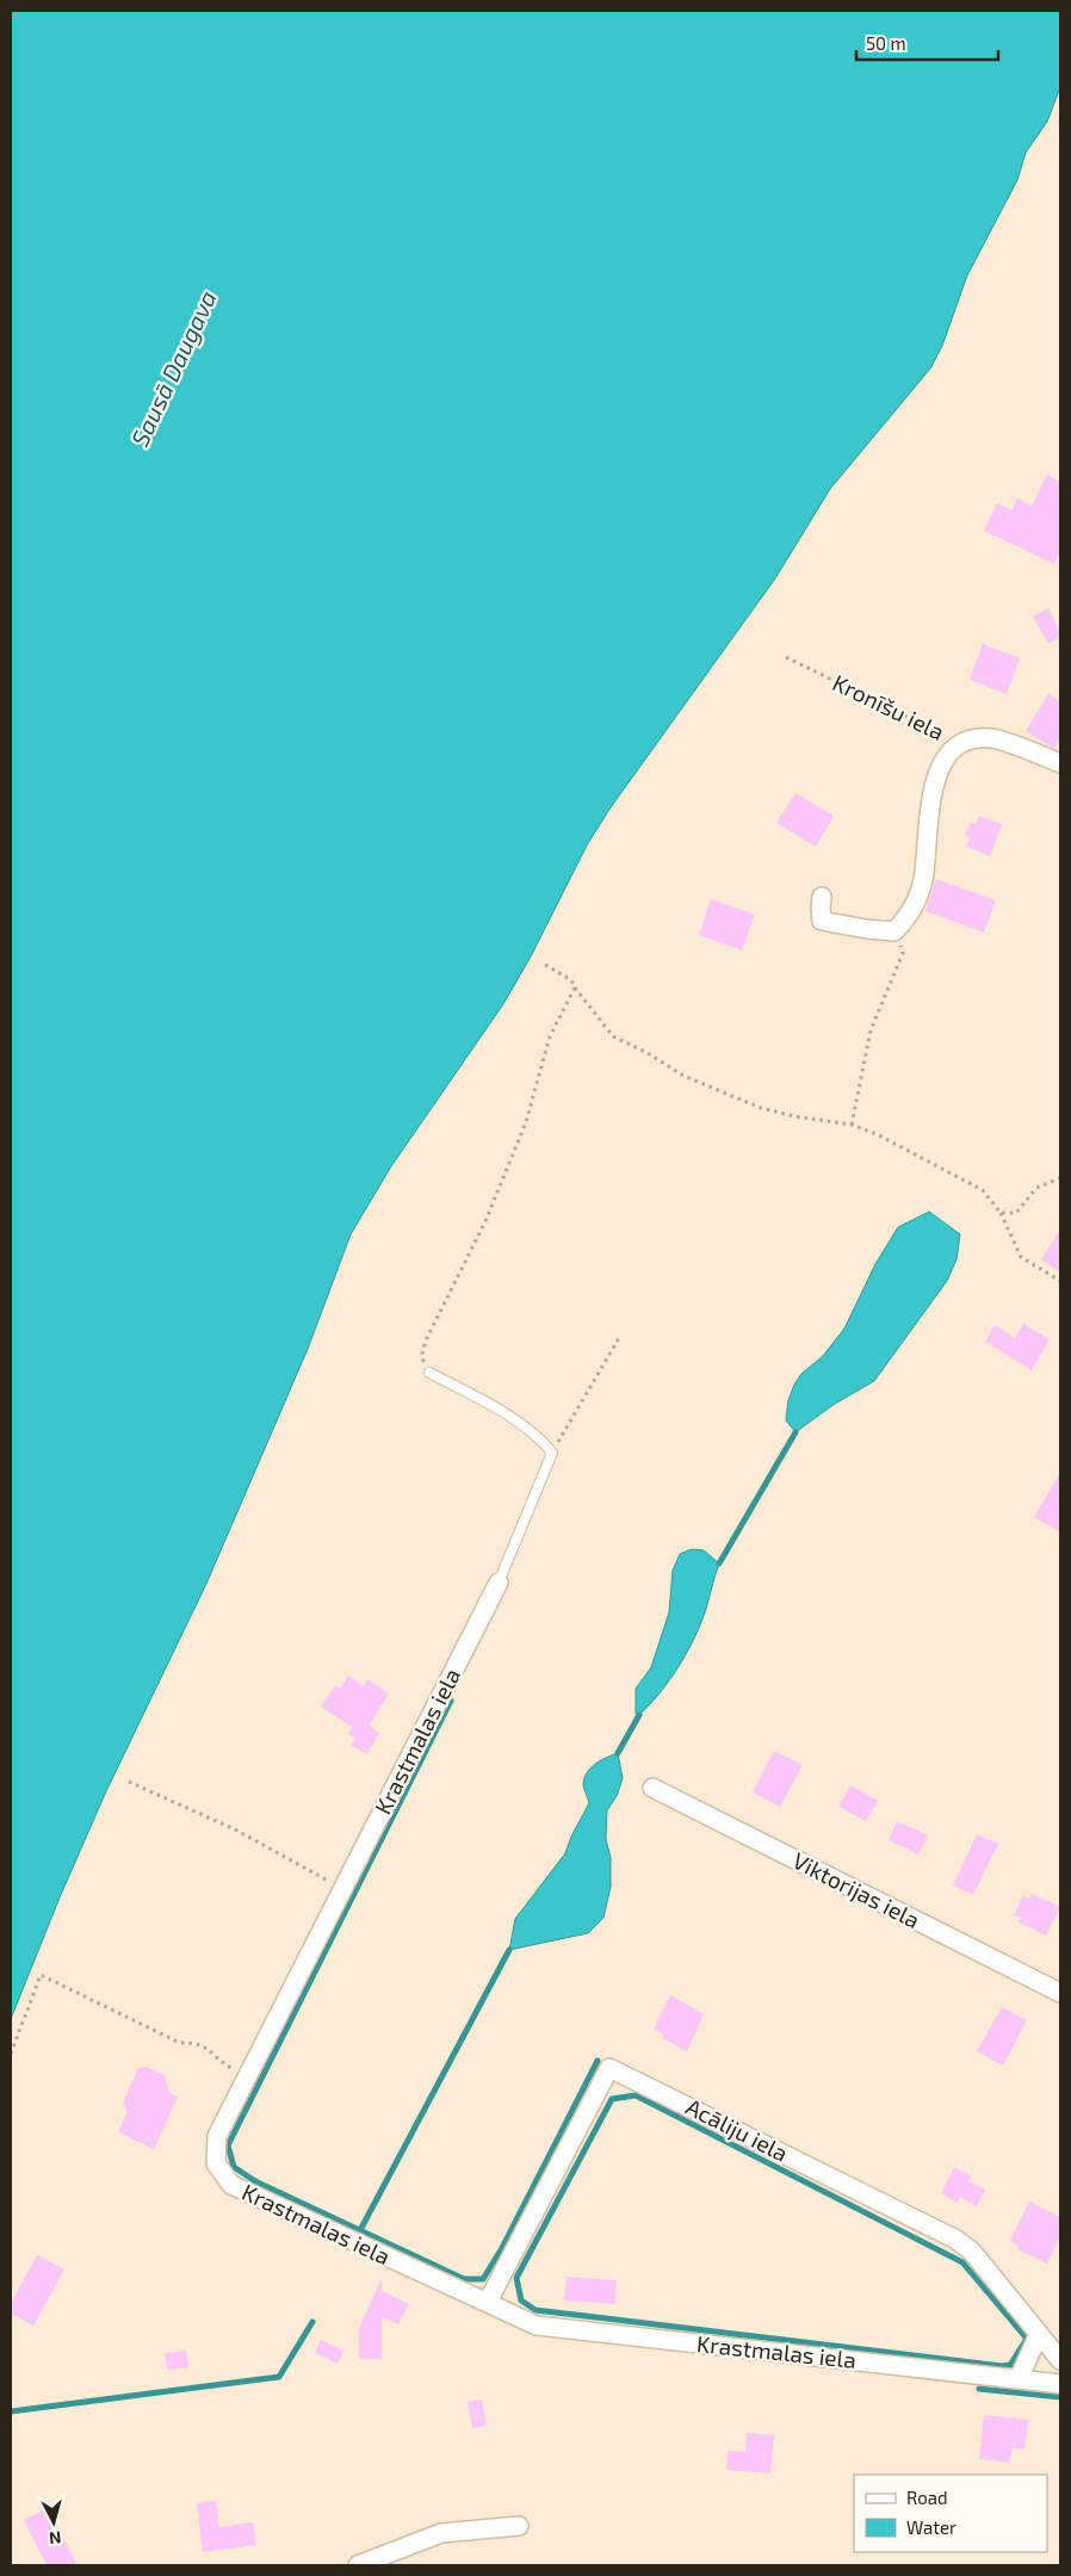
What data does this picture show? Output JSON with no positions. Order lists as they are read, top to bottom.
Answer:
{
  "streets": {
    "street": [
      "Kronīšu iela",
      "Krastmalas iela",
      "Viktorijas iela",
      "Acāliju iela"
    ]
  },
  "crossings": [
    ["Krastmalas iela", "Acāliju iela"]
  ],
  "water": ["Sausā Daugava"],
  "legend": ["Road", "Water"],
  "scale_bar": "50 m",
  "north": "bottom"
}
